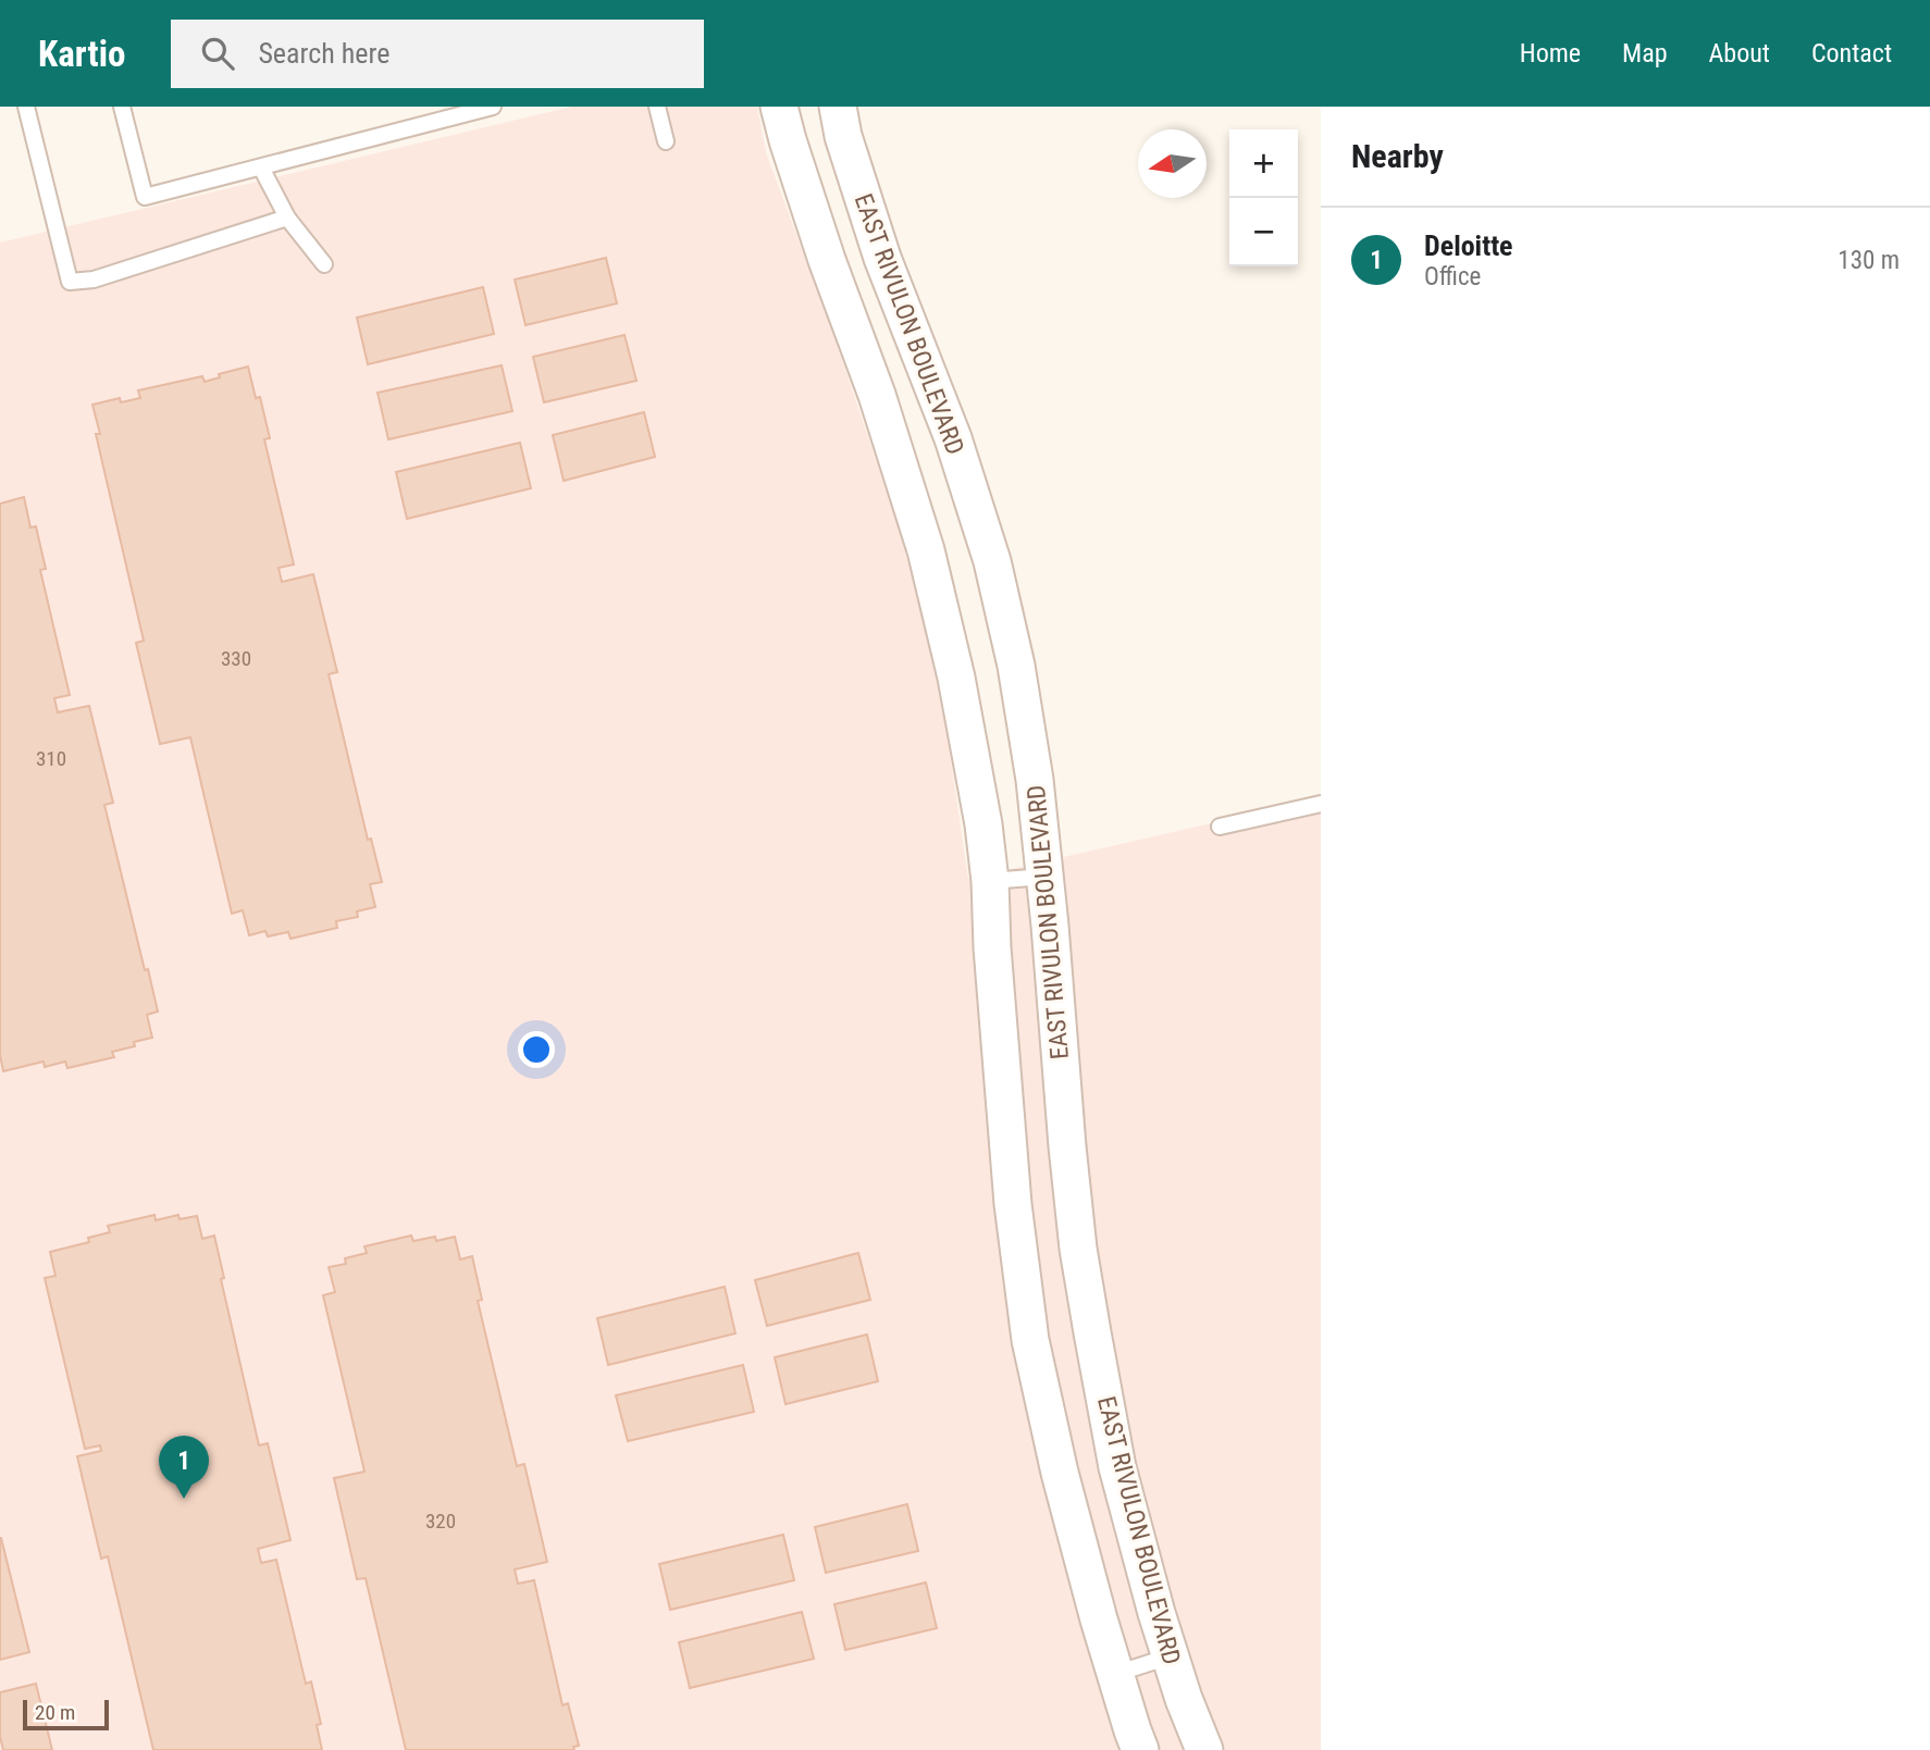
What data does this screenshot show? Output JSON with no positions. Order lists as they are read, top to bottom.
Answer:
{
  "streets": {
    "street": ["EAST RIVULON BOULEVARD"]
  },
  "house_numbers": ["330", "310", "320"],
  "scale_bar": "20 m",
  "north": "left",
  "page": {
    "header": "Kartio",
    "search": "Search here",
    "nav": [
      "Home",
      "Map",
      "About",
      "Contact"
    ],
    "heading": "Nearby",
    "map_buttons": ["+", "−"],
    "list": [
      {
        "mark": "1",
        "name": "Deloitte",
        "note": "Office",
        "value": "130 m"
      }
    ],
    "pins": "1",
    "scale": "20 m"
  }
}
